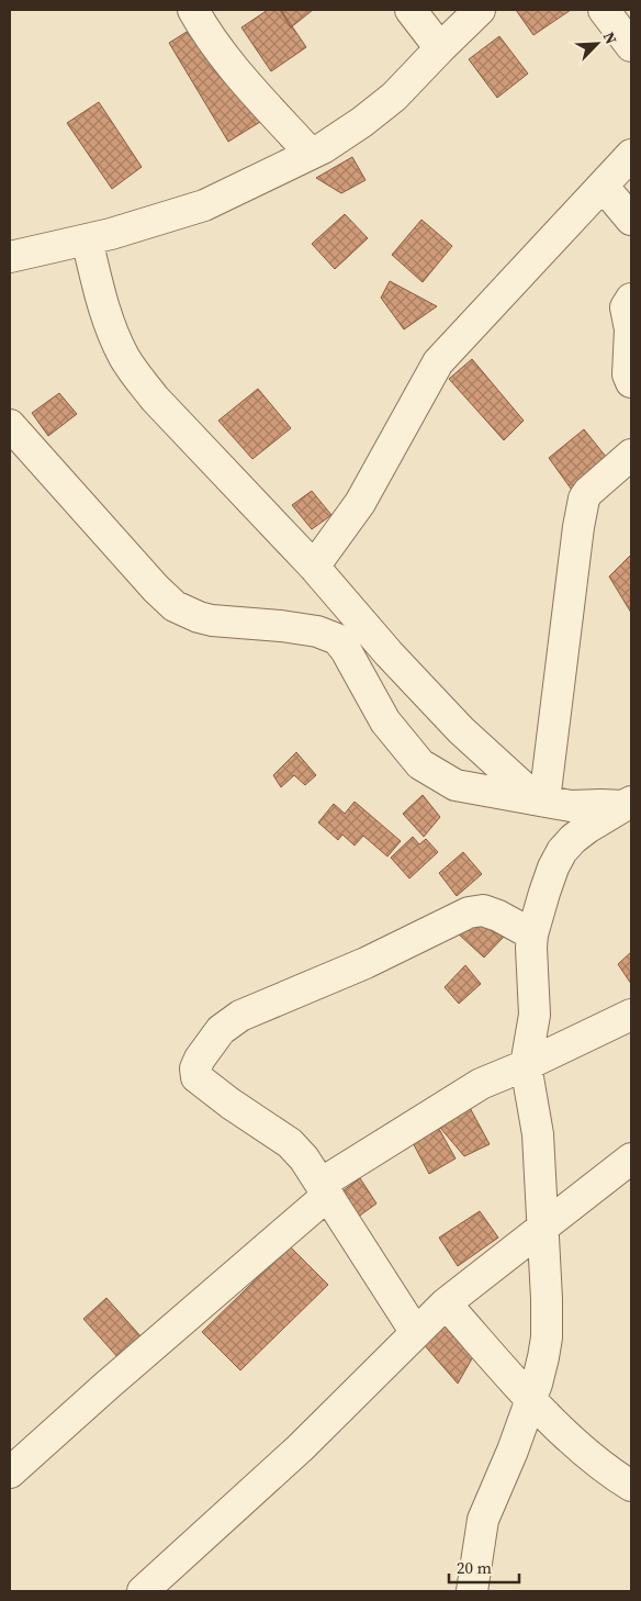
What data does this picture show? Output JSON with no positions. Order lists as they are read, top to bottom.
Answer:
{
  "scale_bar": "20 m",
  "north": "top right"
}
